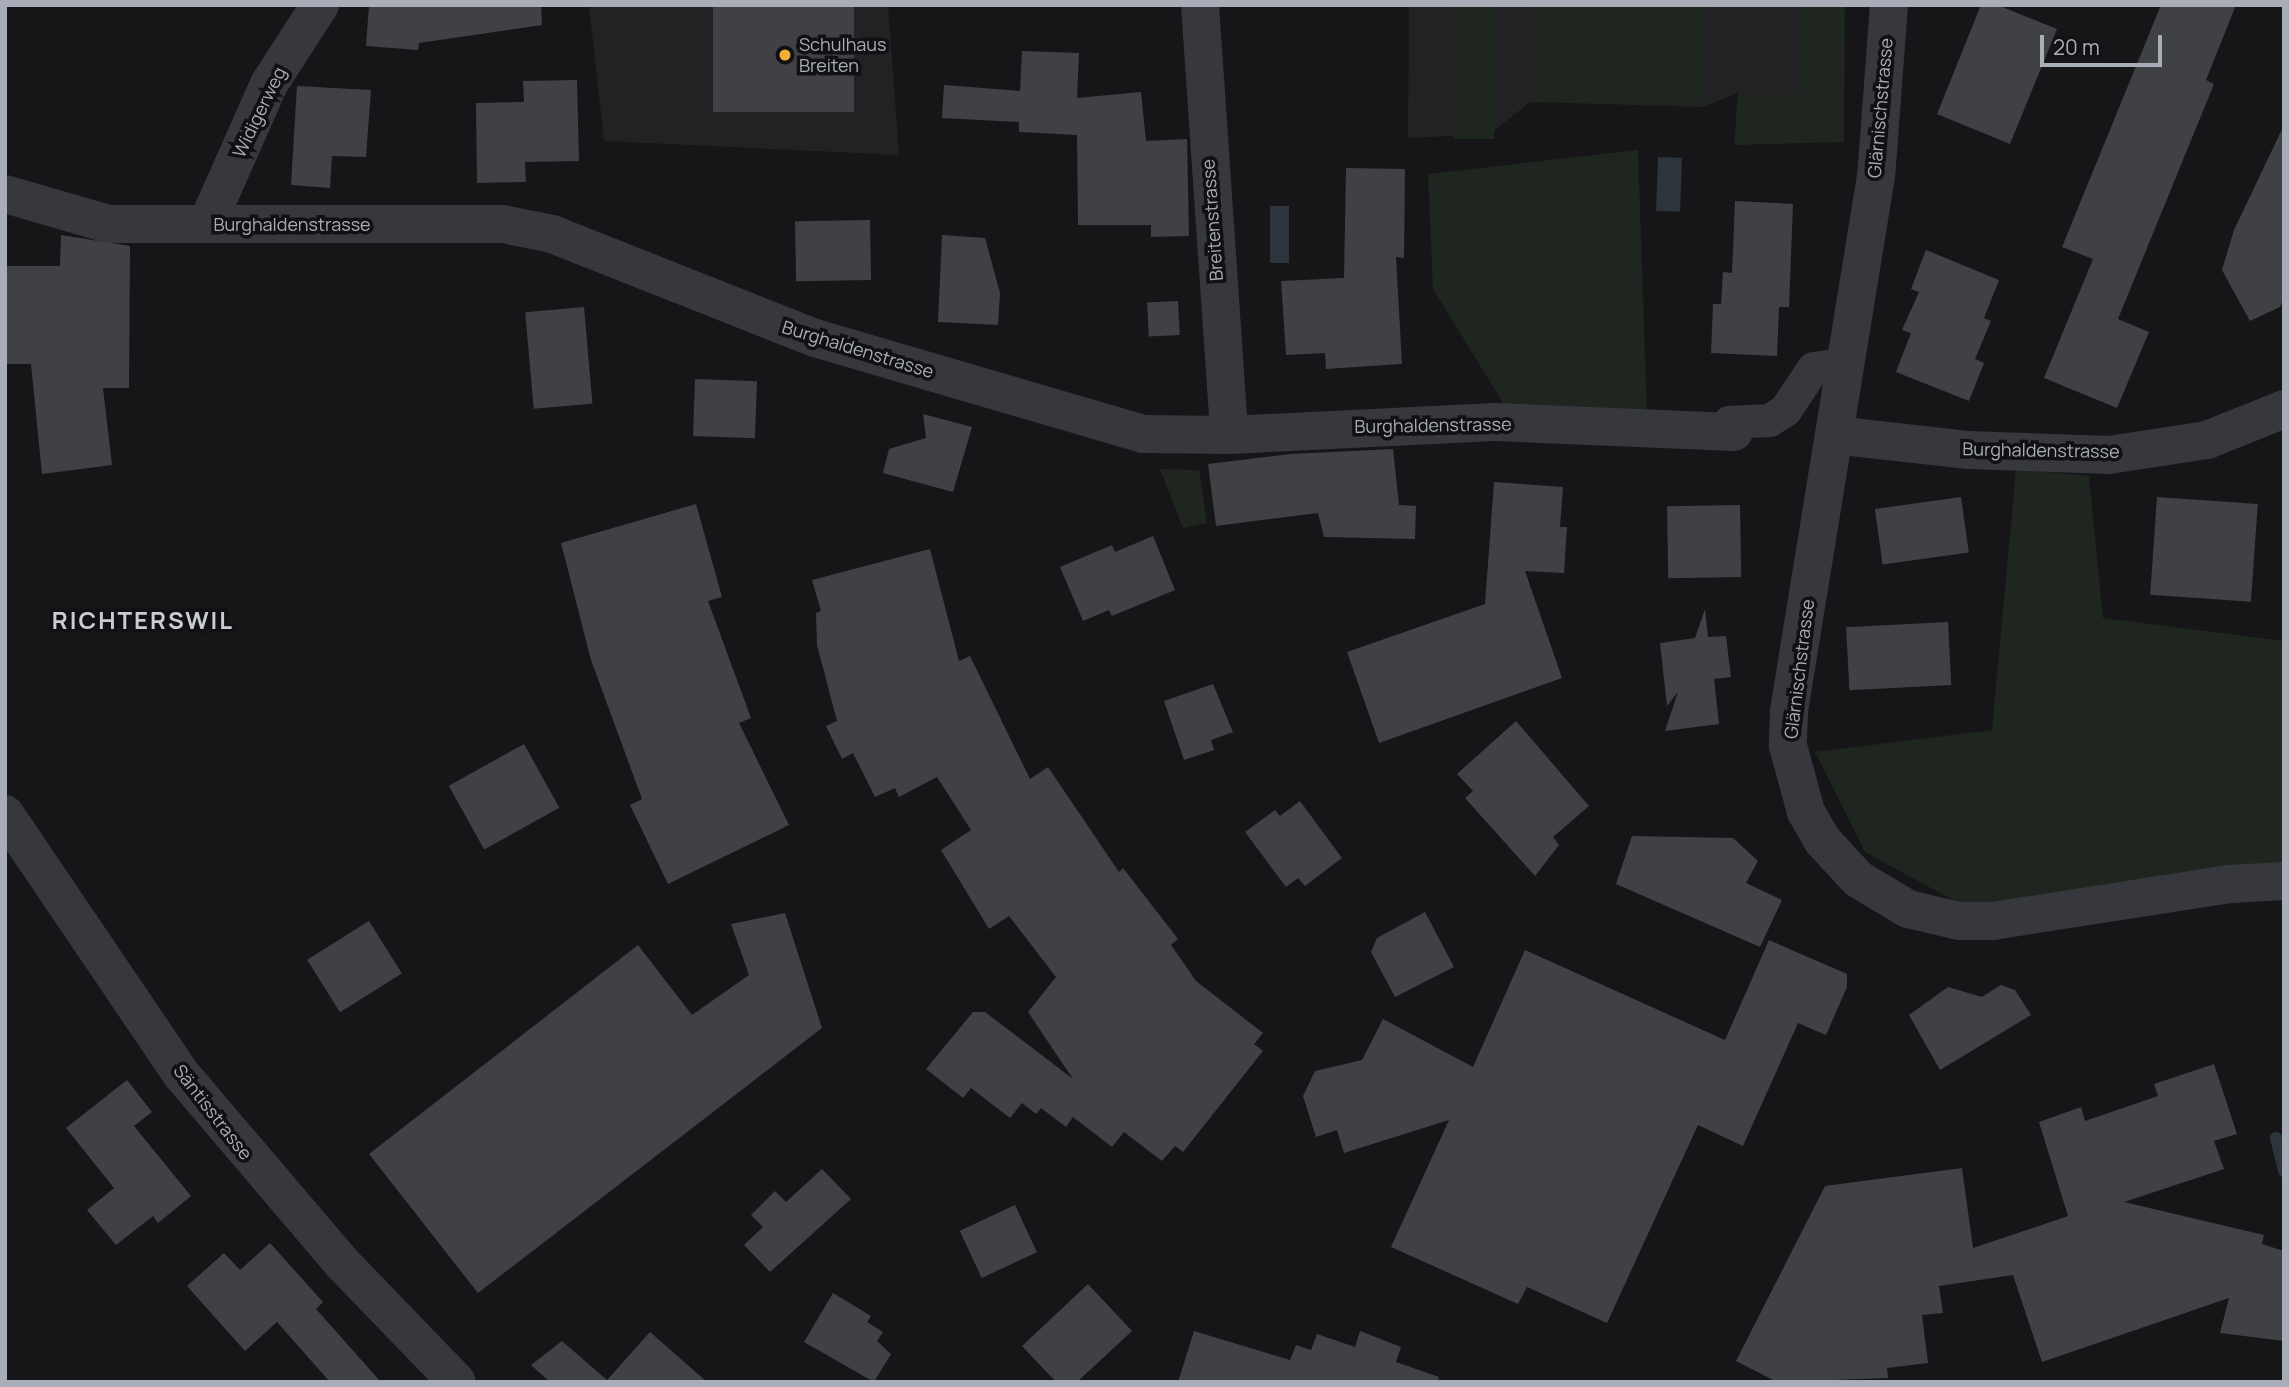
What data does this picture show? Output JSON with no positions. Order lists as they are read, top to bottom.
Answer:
{
  "streets": {
    "street": [
      "Glärnischstrasse",
      "Widigerweg",
      "Breitenstrasse",
      "Burghaldenstrasse",
      "Säntisstrasse"
    ]
  },
  "crossings": [
    ["Glärnischstrasse", "Burghaldenstrasse"],
    ["Widigerweg", "Burghaldenstrasse"],
    ["Breitenstrasse", "Burghaldenstrasse"]
  ],
  "districts": ["RICHTERSWIL"],
  "places": ["Schulhaus Breiten"],
  "scale_bar": "20 m"
}
